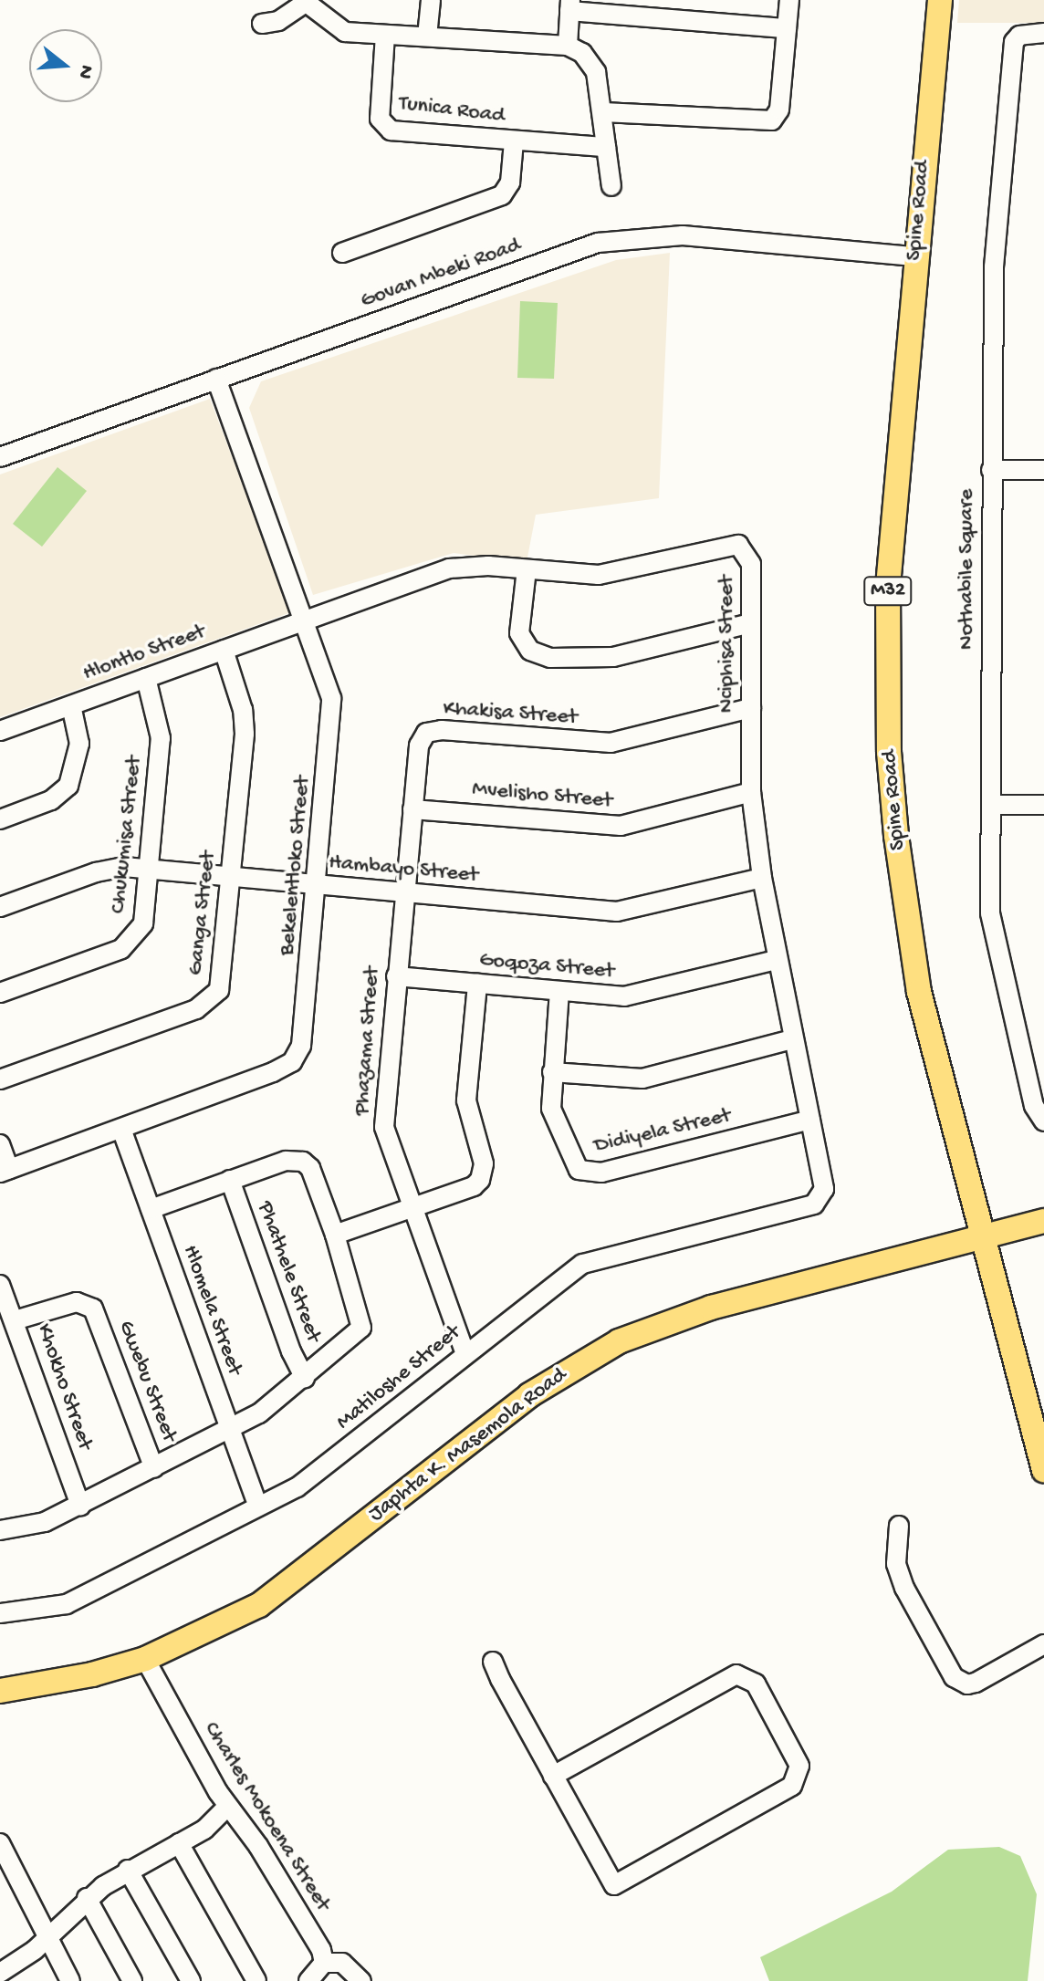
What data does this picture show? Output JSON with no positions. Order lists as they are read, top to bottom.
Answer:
{
  "streets": {
    "main road": ["Spine Road", "M32", "Japhta K. Masemola Road"],
    "street": [
      "Tunica Road",
      "Govan Mbeki Road",
      "Nothabile Square",
      "Nciphisa Street",
      "Hlontlo Street",
      "Khakisa Street",
      "Mvelisho Street",
      "Chukumisa Street",
      "Bekelentloko Street",
      "Hambayo Street",
      "Ganga Street",
      "Goqoza Street",
      "Phazama Street",
      "Didiyela Street",
      "Phathele Street",
      "Hlomela Street",
      "Matiloshe Street",
      "Gwebu Street",
      "Khokho Street",
      "Charles Mokoena Street"
    ]
  },
  "crossings": [
    ["Spine Road", "Govan Mbeki Road"],
    ["Spine Road", "Japhta K. Masemola Road"],
    ["Govan Mbeki Road", "Bekelentloko Street"],
    ["Nciphisa Street", "Hlontlo Street"],
    ["Nciphisa Street", "Khakisa Street"],
    ["Nciphisa Street", "Mvelisho Street"],
    ["Nciphisa Street", "Bekelentloko Street"],
    ["Nciphisa Street", "Hambayo Street"],
    ["Nciphisa Street", "Goqoza Street"],
    ["Nciphisa Street", "Didiyela Street"],
    ["Nciphisa Street", "Matiloshe Street"],
    ["Hlontlo Street", "Chukumisa Street"],
    ["Hlontlo Street", "Bekelentloko Street"],
    ["Hlontlo Street", "Ganga Street"],
    ["Khakisa Street", "Mvelisho Street"],
    ["Khakisa Street", "Hambayo Street"],
    ["Khakisa Street", "Phazama Street"],
    ["Chukumisa Street", "Hambayo Street"],
    ["Bekelentloko Street", "Hambayo Street"],
    ["Bekelentloko Street", "Hlomela Street"],
    ["Hambayo Street", "Ganga Street"],
    ["Hambayo Street", "Phazama Street"],
    ["Goqoza Street", "Phazama Street"],
    ["Goqoza Street", "Didiyela Street"],
    ["Phazama Street", "Matiloshe Street"],
    ["Hlomela Street", "Matiloshe Street"],
    ["Gwebu Street", "Khokho Street"],
    ["Japhta K. Masemola Road", "Charles Mokoena Street"]
  ],
  "north": "right"
}
